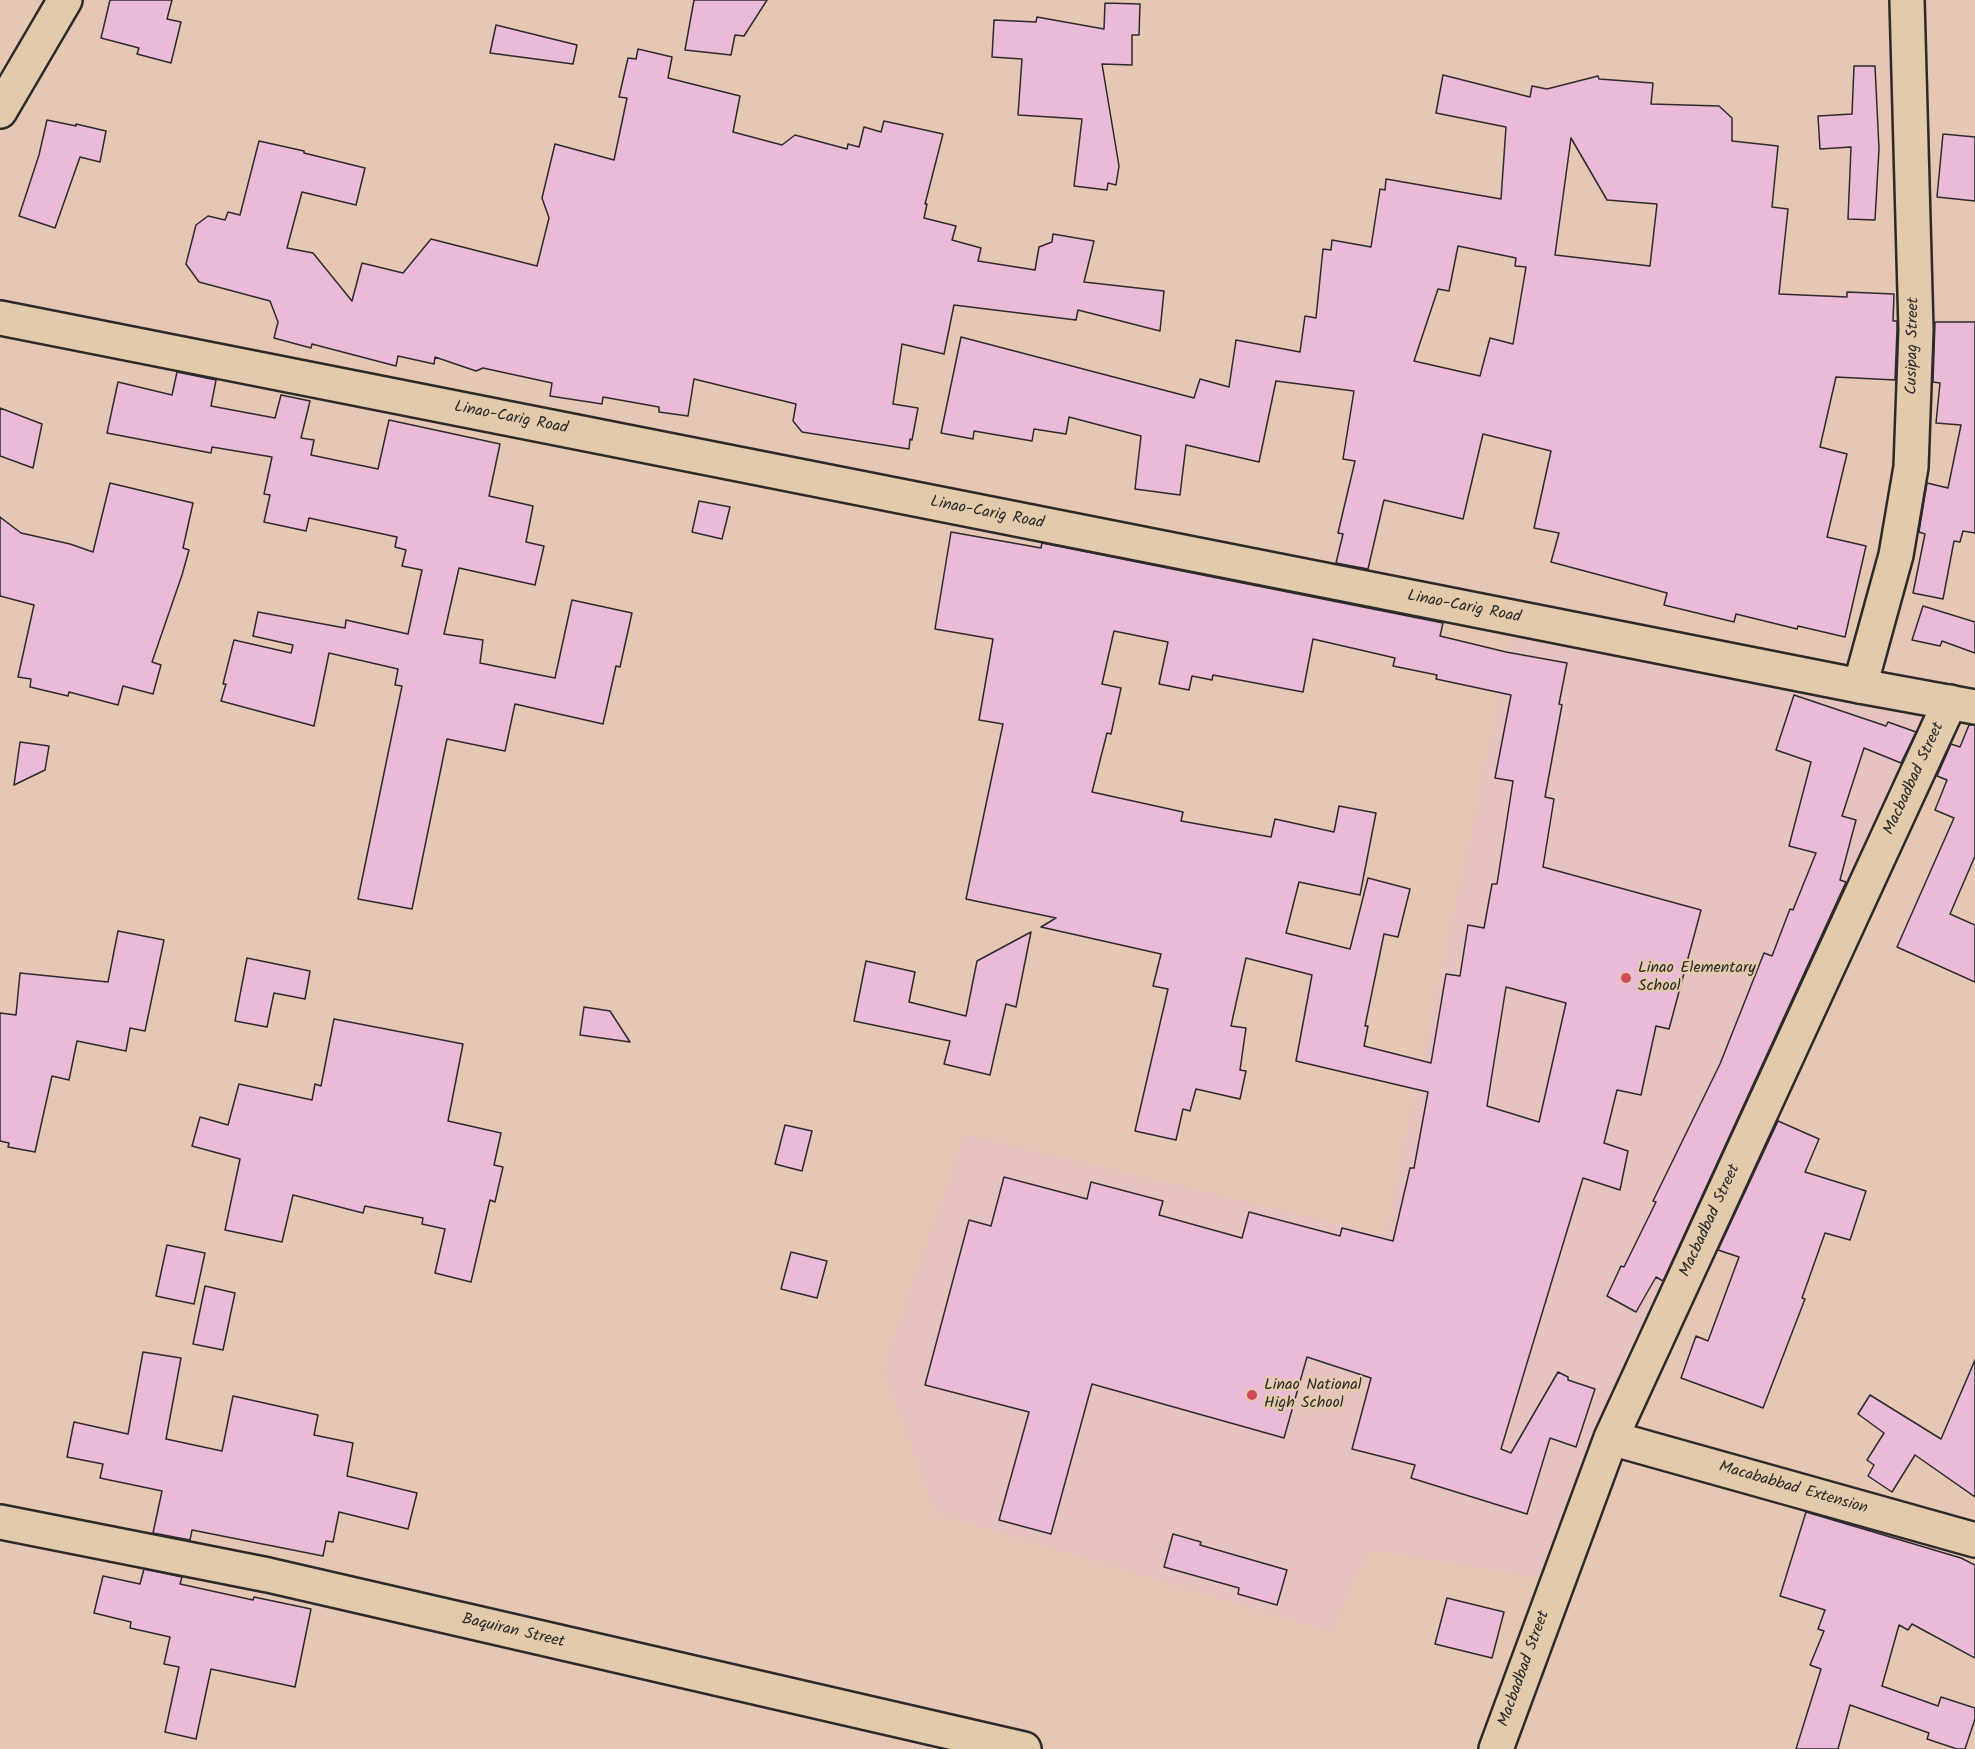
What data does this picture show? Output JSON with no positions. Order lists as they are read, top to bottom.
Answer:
{
  "streets": {
    "street": [
      "Cusipag Street",
      "Linao-Carig Road",
      "Macbadbad Street",
      "Macababbad Extension",
      "Baquiran Street"
    ]
  },
  "crossings": [
    ["Cusipag Street", "Linao-Carig Road"],
    ["Linao-Carig Road", "Macbadbad Street"],
    ["Macbadbad Street", "Macababbad Extension"]
  ],
  "places": ["Linao Elementary School", "Linao National High School"]
}
